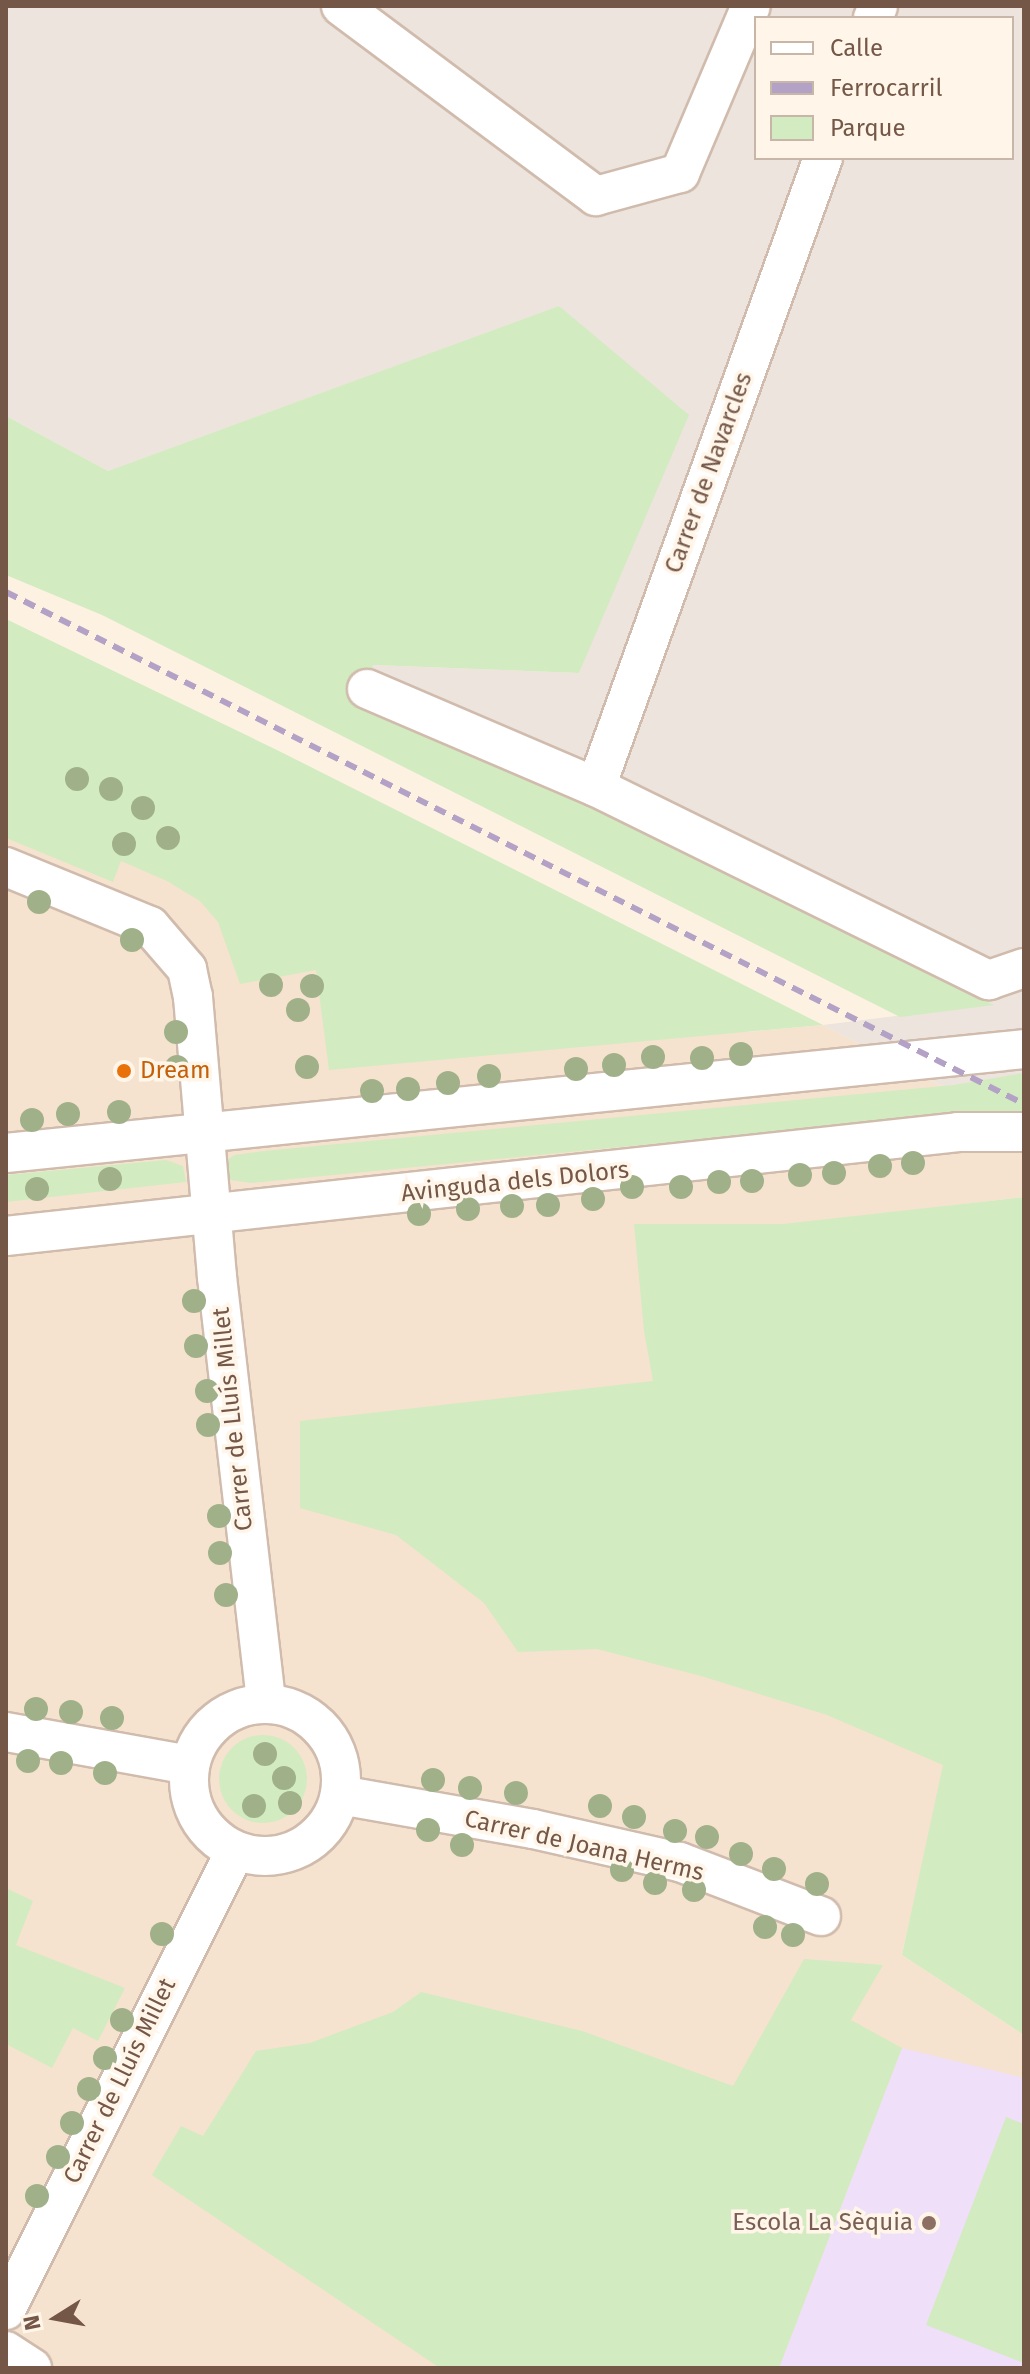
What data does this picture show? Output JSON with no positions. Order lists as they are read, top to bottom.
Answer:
{
  "streets": {
    "street": [
      "Carrer de Navarcles",
      "Avinguda dels Dolors",
      "Carrer de Lluís Millet",
      "Carrer de Joana Herms"
    ]
  },
  "crossings": [
    ["Avinguda dels Dolors", "Carrer de Lluís Millet"],
    ["Carrer de Lluís Millet", "Carrer de Joana Herms"]
  ],
  "places": ["Dream", "Escola La Sèquia"],
  "legend": ["Calle", "Ferrocarril", "Parque"],
  "north": "left"
}
